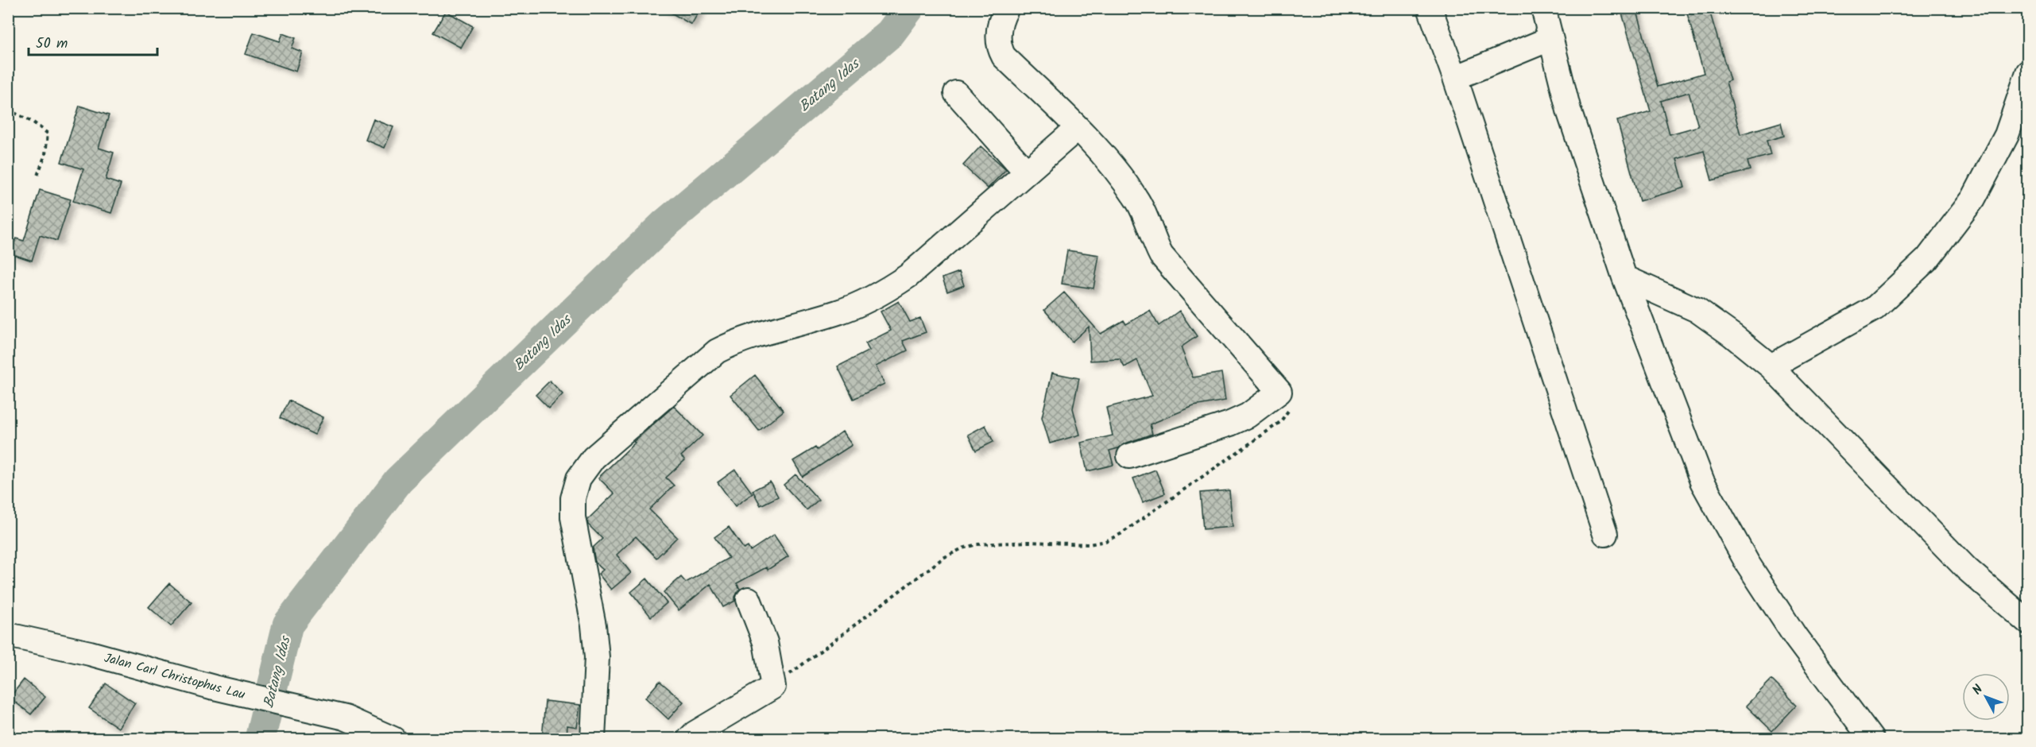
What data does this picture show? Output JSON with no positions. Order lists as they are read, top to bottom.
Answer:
{
  "streets": {
    "street": ["Jalan Carl Christophus Lau"]
  },
  "water": ["Batang Idas"],
  "scale_bar": "50 m",
  "north": "top left"
}
